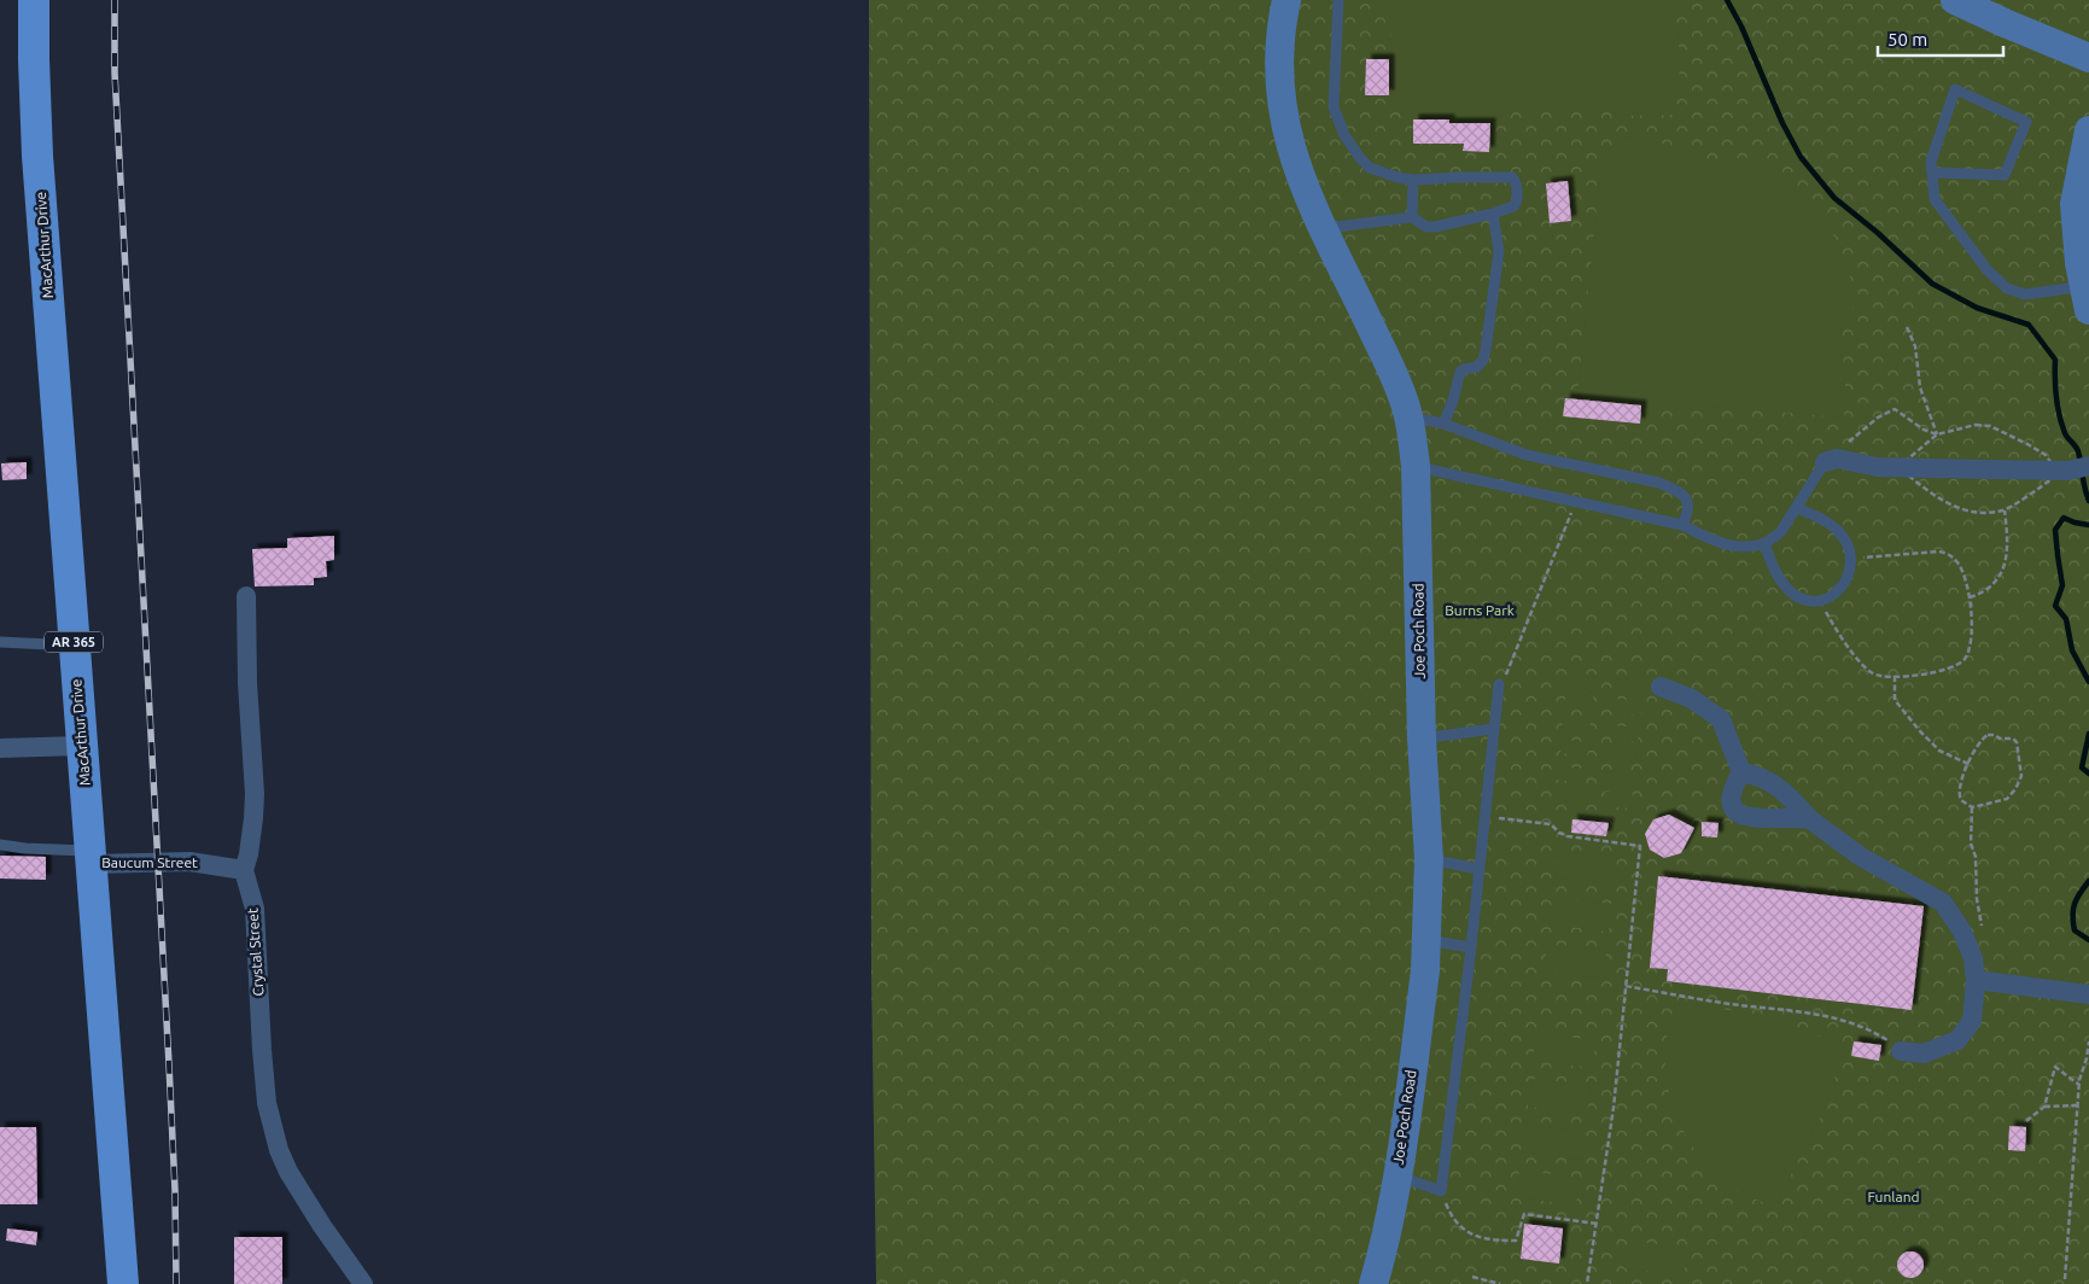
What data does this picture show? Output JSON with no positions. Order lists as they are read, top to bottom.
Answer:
{
  "streets": {
    "main road": ["MacArthur Drive", "AR 365"],
    "street": ["Joe Poch Road", "Baucum Street", "Crystal Street"]
  },
  "crossings": [
    ["MacArthur Drive", "Baucum Street"],
    ["Baucum Street", "Crystal Street"]
  ],
  "parks": ["Burns Park", "Funland"],
  "scale_bar": "50 m"
}
